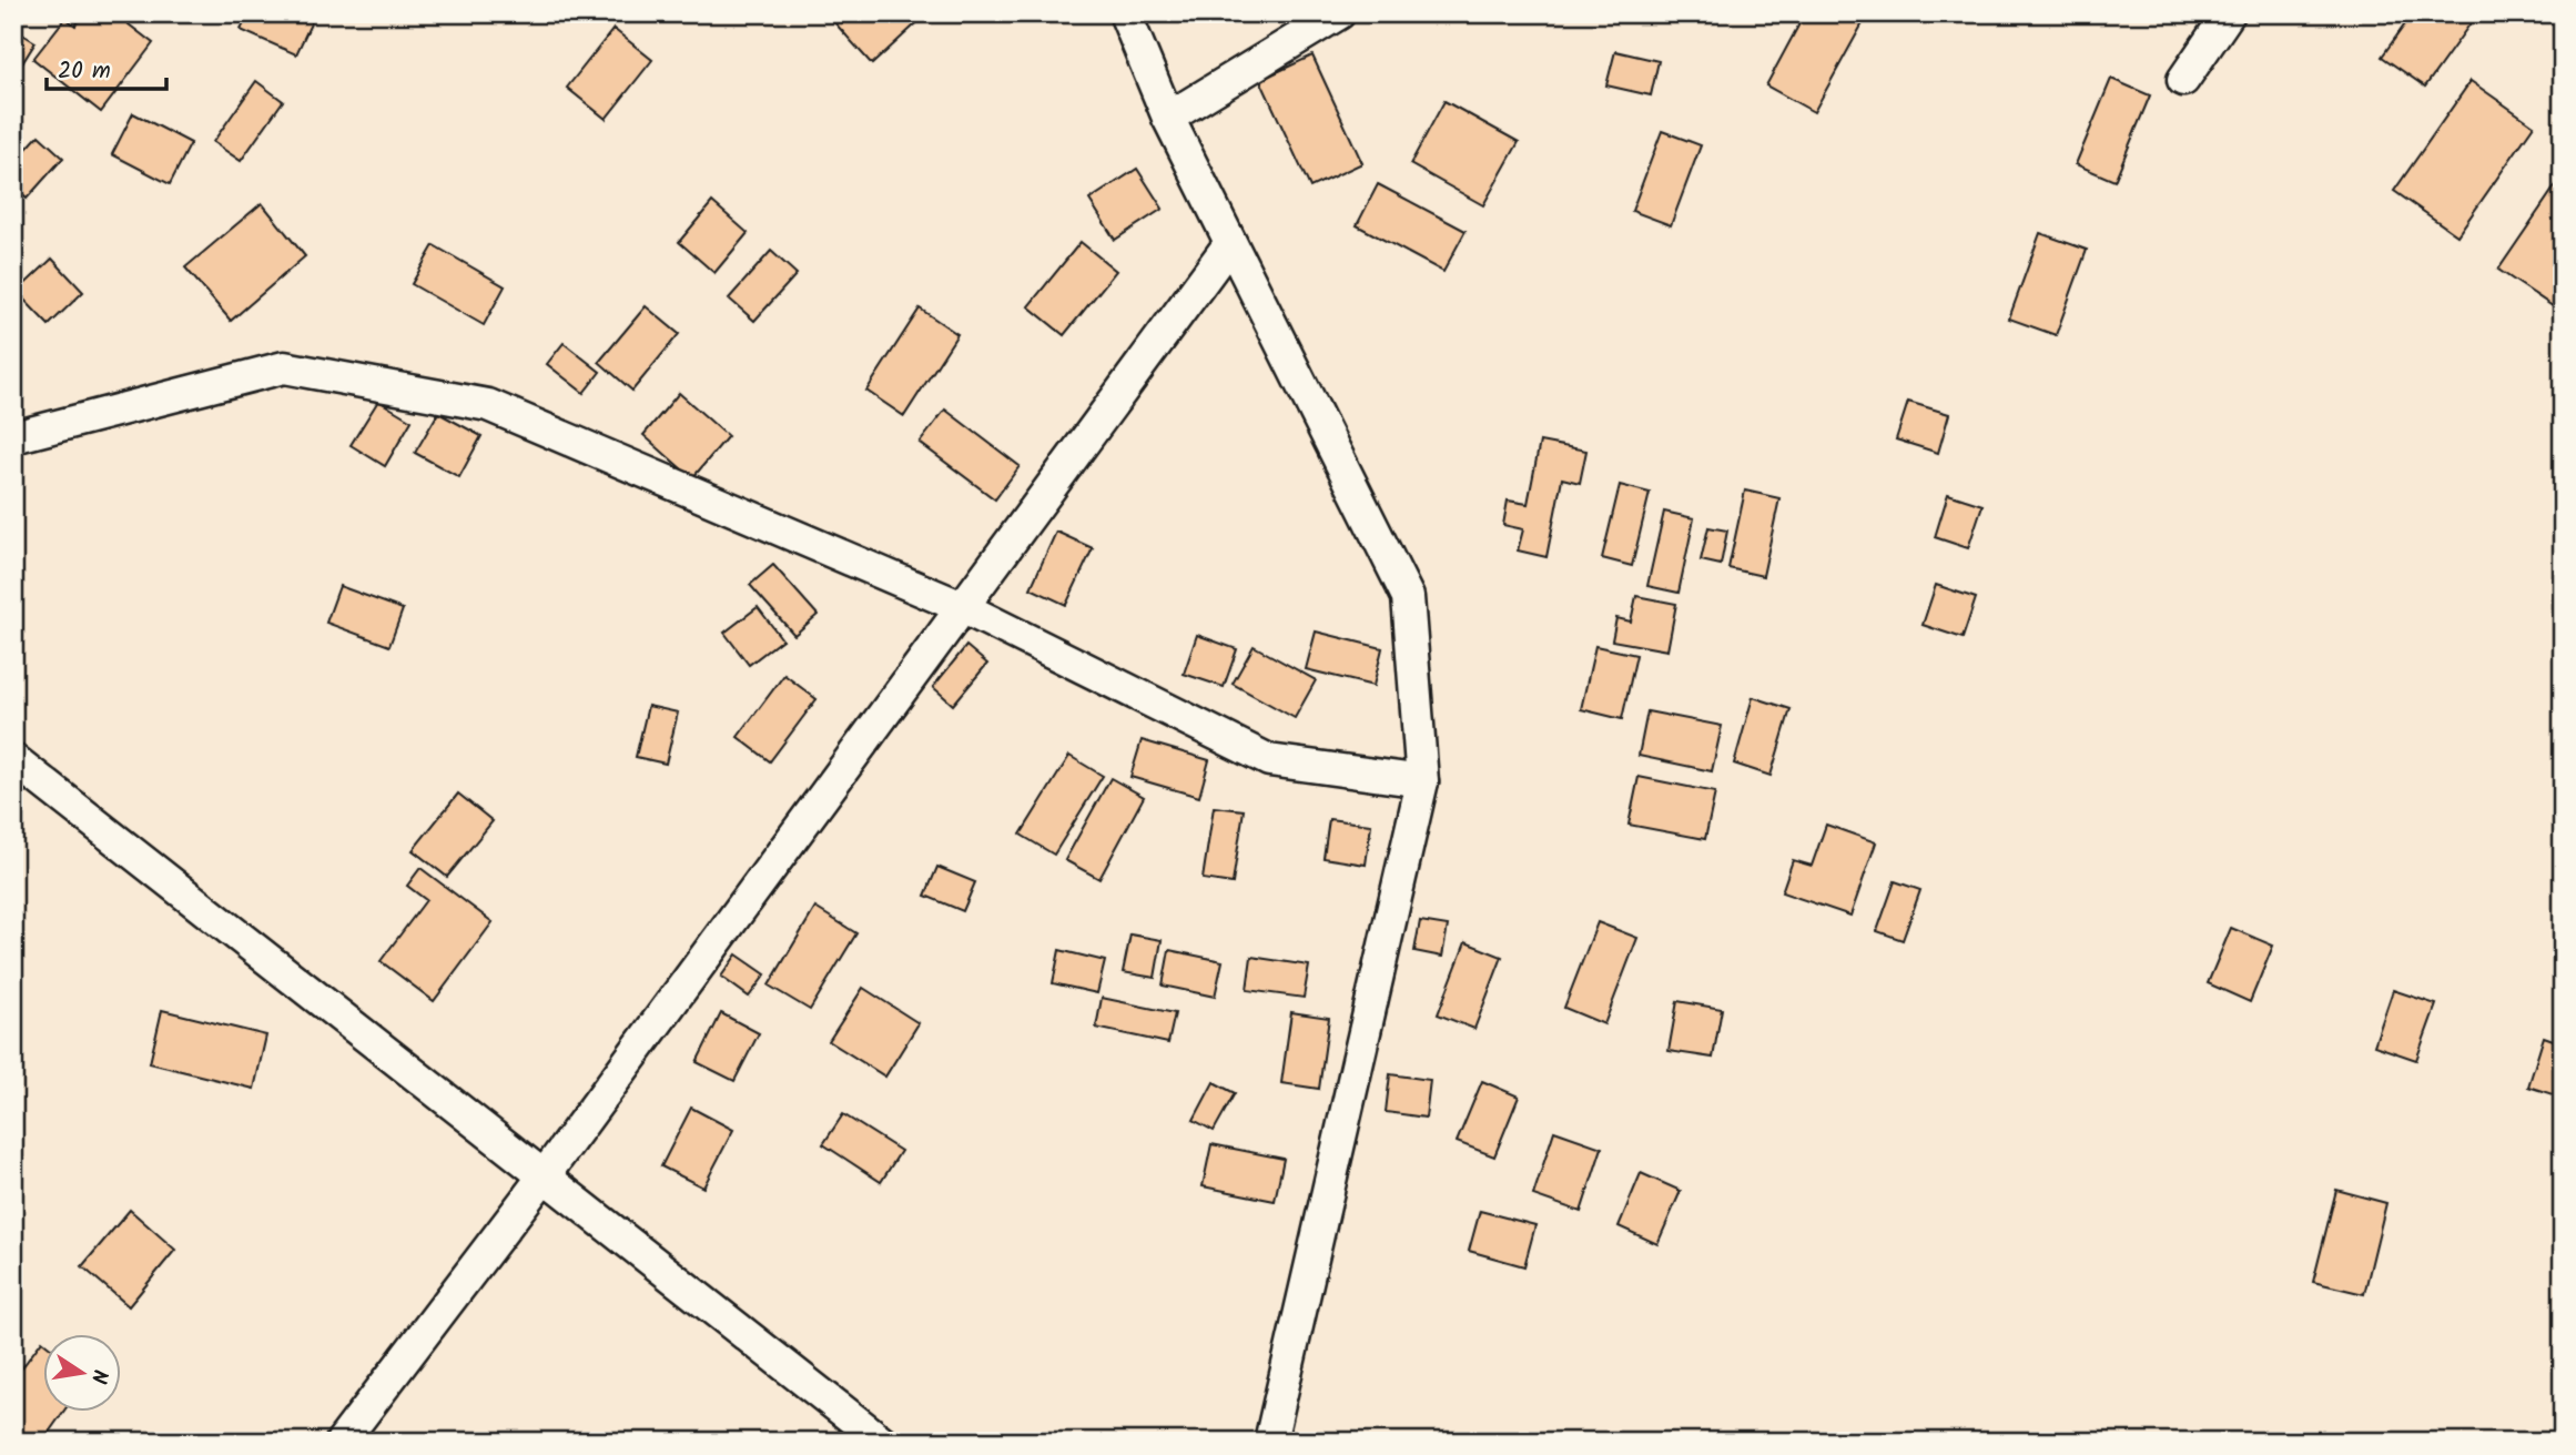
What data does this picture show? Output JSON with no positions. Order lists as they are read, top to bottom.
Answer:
{
  "scale_bar": "20 m",
  "north": "right"
}
